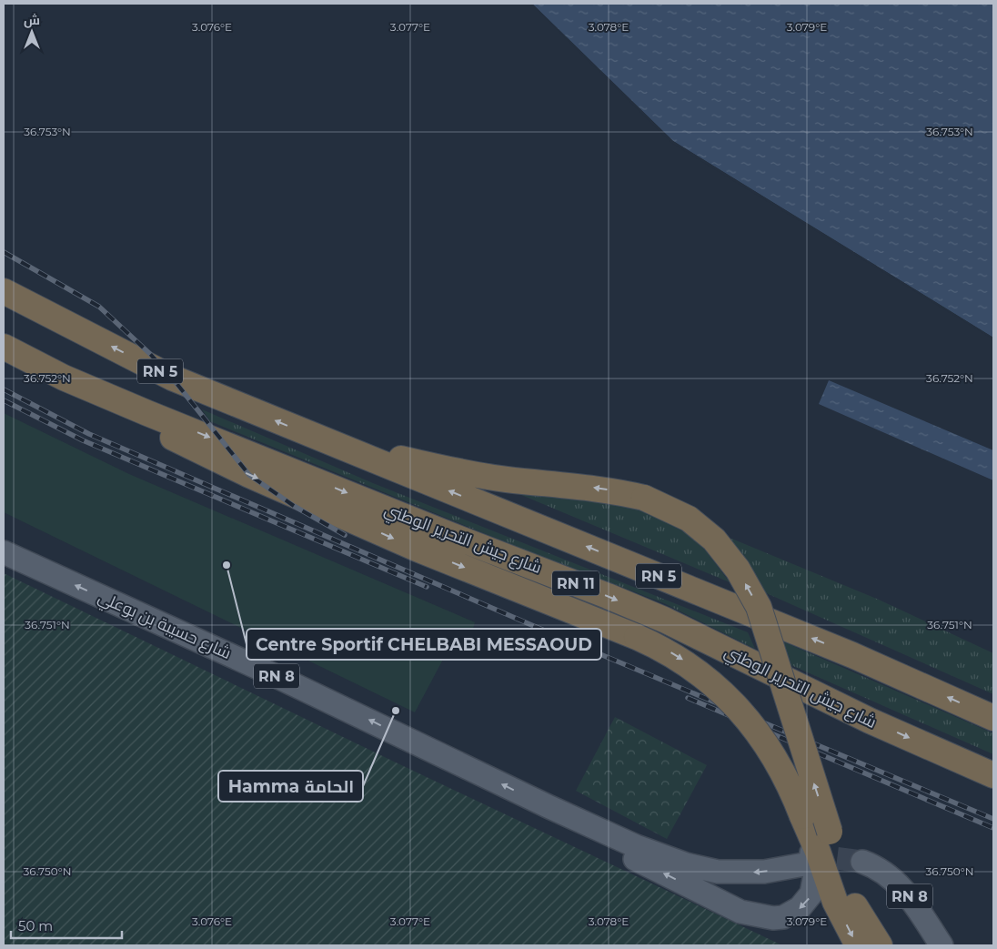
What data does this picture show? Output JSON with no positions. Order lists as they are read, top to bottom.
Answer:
{
  "streets": {
    "highway": ["RN 5", "شارع جيش التحرير الوطني", "RN 11"],
    "main road": ["شارع حسيبة بن بوعلي", "RN 8"]
  },
  "one_way": ["شارع حسيبة بن بوعلي"],
  "places": ["Centre Sportif CHELBABI MESSAOUD", "Hamma الحامة"],
  "scale_bar": "50 m",
  "north": "top",
  "coordinates": [
    "3.076°E",
    "3.077°E",
    "3.078°E",
    "3.079°E",
    "36.753°N",
    "36.752°N",
    "36.751°N",
    "36.750°N"
  ]
}
